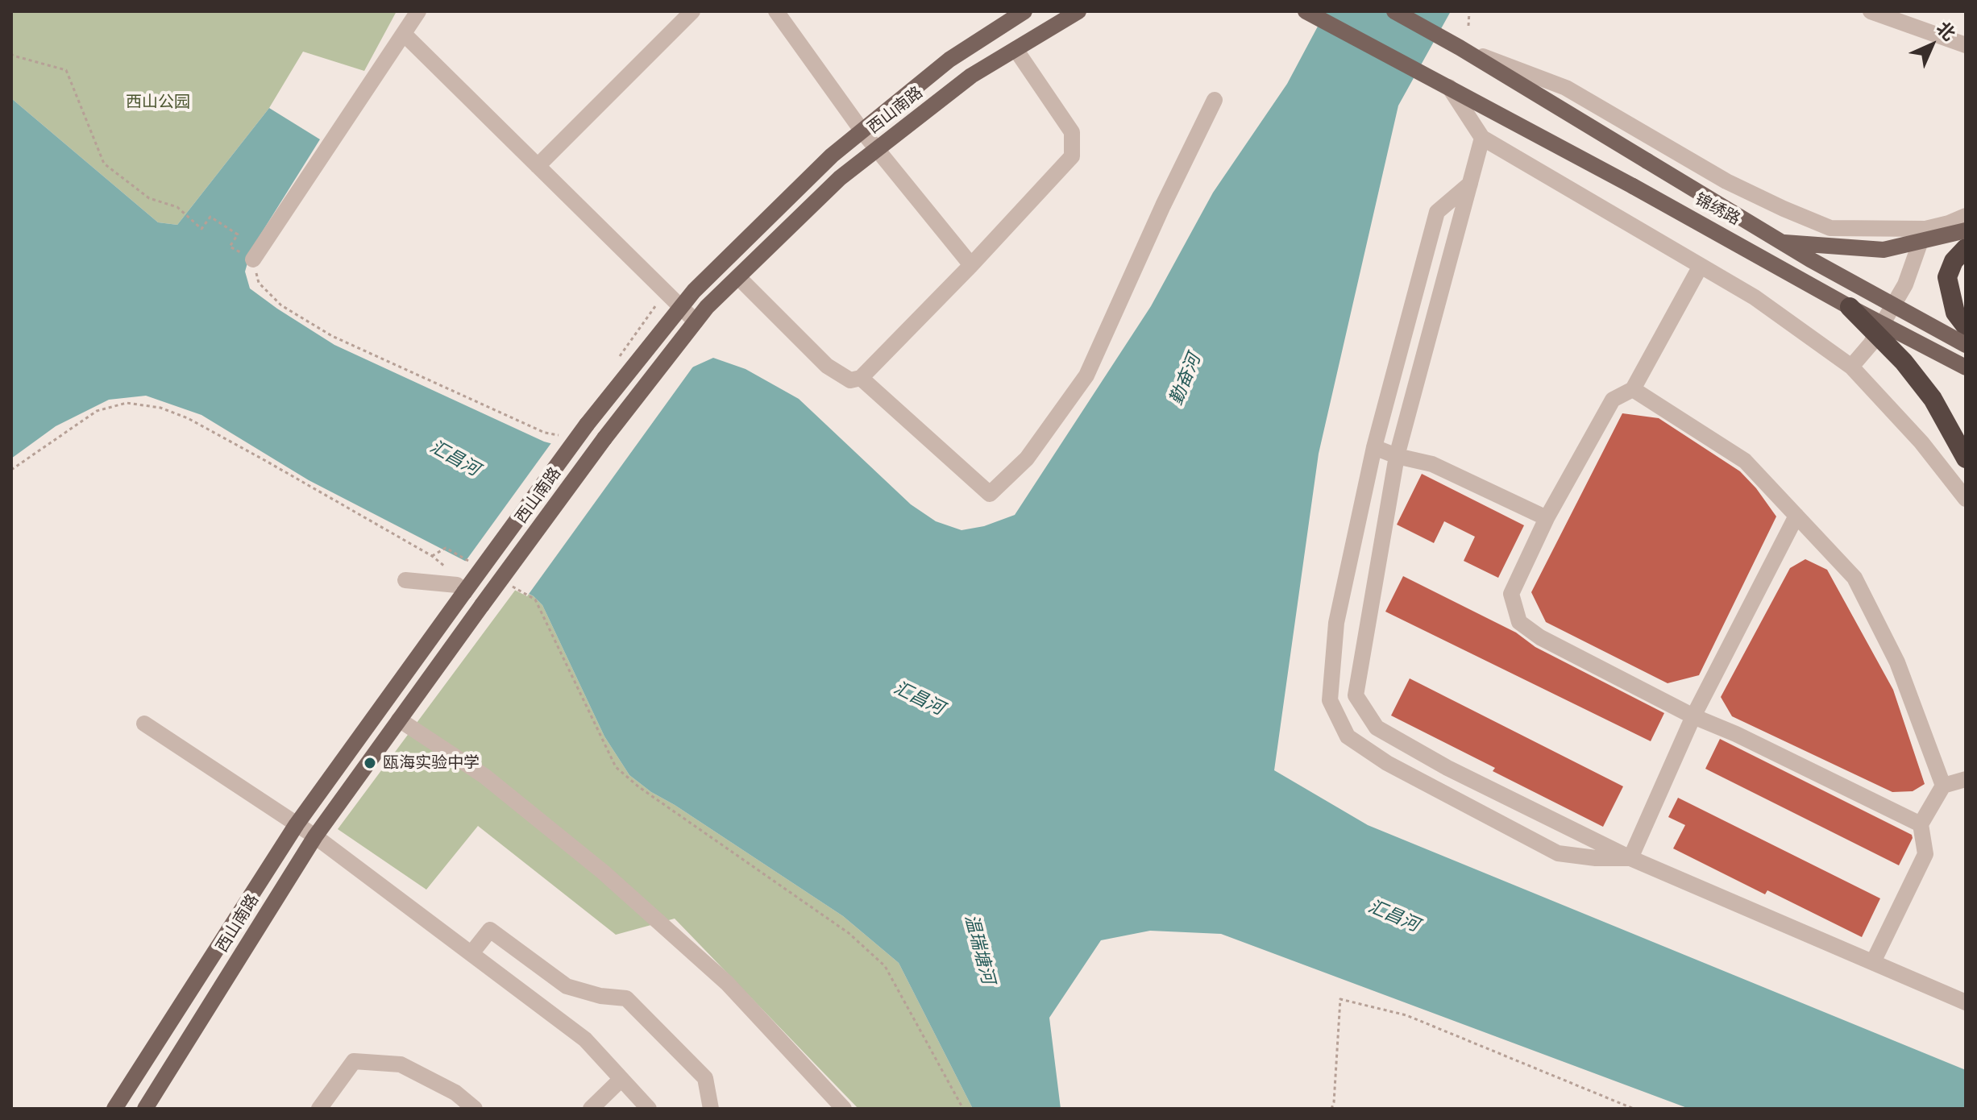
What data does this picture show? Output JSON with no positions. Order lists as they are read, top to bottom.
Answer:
{
  "streets": {
    "main road": ["西山南路", "锦绣路"]
  },
  "water": ["勤奋河", "汇昌河", "温瑞塘河"],
  "parks": ["西山公园"],
  "places": ["瓯海实验中学"],
  "north": "top right"
}
